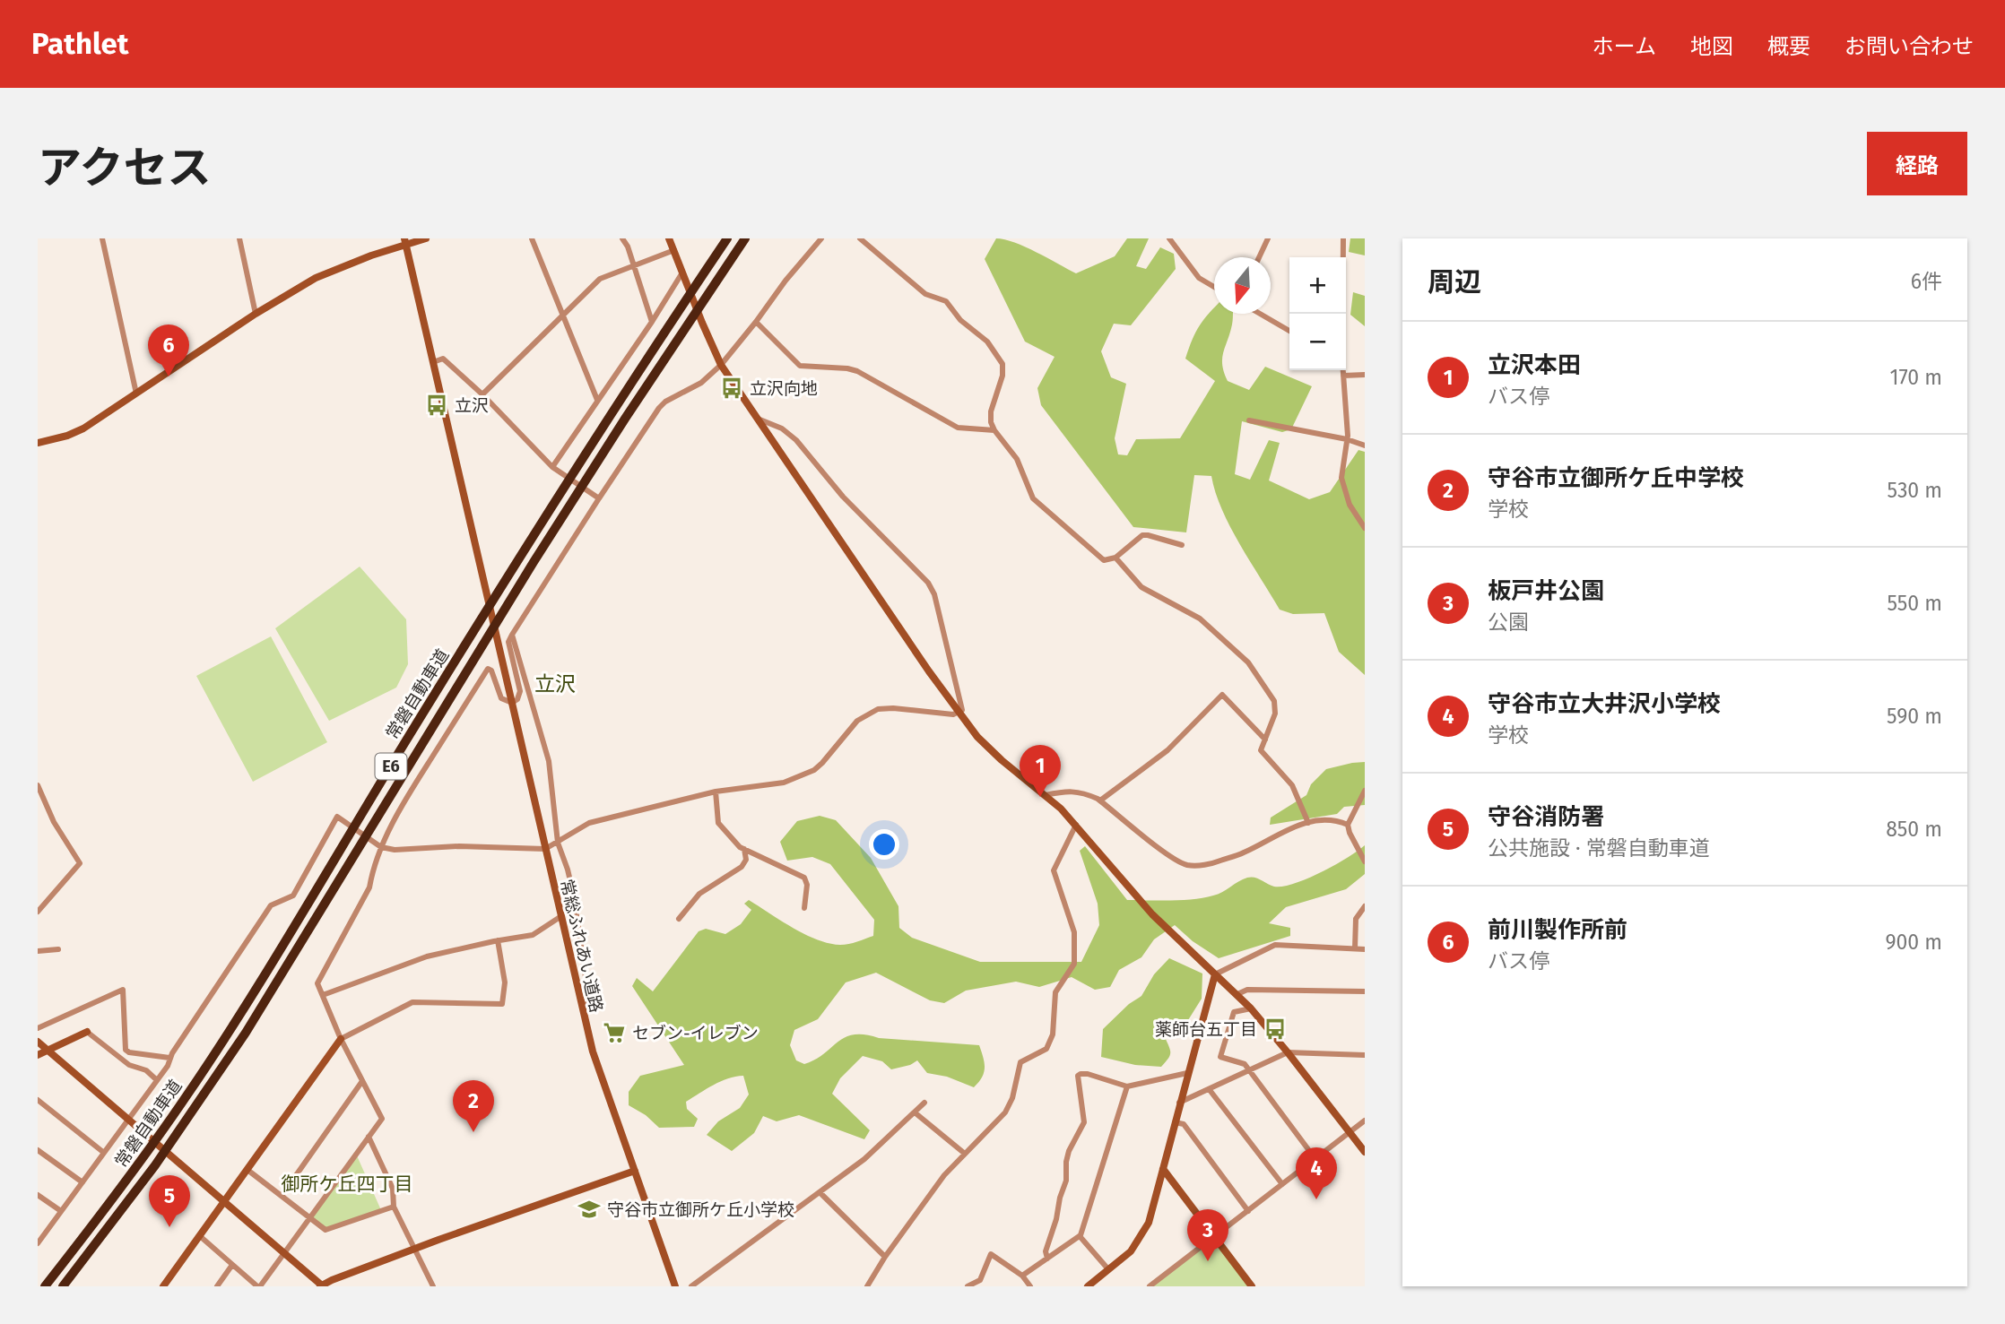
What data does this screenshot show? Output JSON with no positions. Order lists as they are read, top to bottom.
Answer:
{
  "streets": {
    "highway": ["常磐自動車道", "E6"],
    "street": ["常総ふれあい道路"]
  },
  "districts": ["立沢", "御所ケ丘四丁目"],
  "places": {
    "bus stop": ["立沢向地", "立沢", "薬師台五丁目"],
    "supermarket": ["セブン-イレブン"],
    "school or university": ["守谷市立御所ケ丘小学校"]
  },
  "north": "bottom",
  "page": {
    "header": "Pathlet",
    "nav": [
      "ホーム",
      "地図",
      "概要",
      "お問い合わせ"
    ],
    "title": "アクセス",
    "buttons": "経路",
    "heading": ["周辺", "6件"],
    "map_buttons": ["+", "−"],
    "list": [
      {
        "mark": "1",
        "name": "立沢本田",
        "note": "バス停",
        "value": "170 m"
      },
      {
        "mark": "2",
        "name": "守谷市立御所ケ丘中学校",
        "note": "学校",
        "value": "530 m"
      },
      {
        "mark": "3",
        "name": "板戸井公園",
        "note": "公園",
        "value": "550 m"
      },
      {
        "mark": "4",
        "name": "守谷市立大井沢小学校",
        "note": "学校",
        "value": "590 m"
      },
      {
        "mark": "5",
        "name": "守谷消防署",
        "note": "公共施設 · 常磐自動車道",
        "value": "850 m"
      },
      {
        "mark": "6",
        "name": "前川製作所前",
        "note": "バス停",
        "value": "900 m"
      }
    ],
    "pins": [
      "6",
      "1",
      "2",
      "4",
      "5",
      "3"
    ]
  }
}
